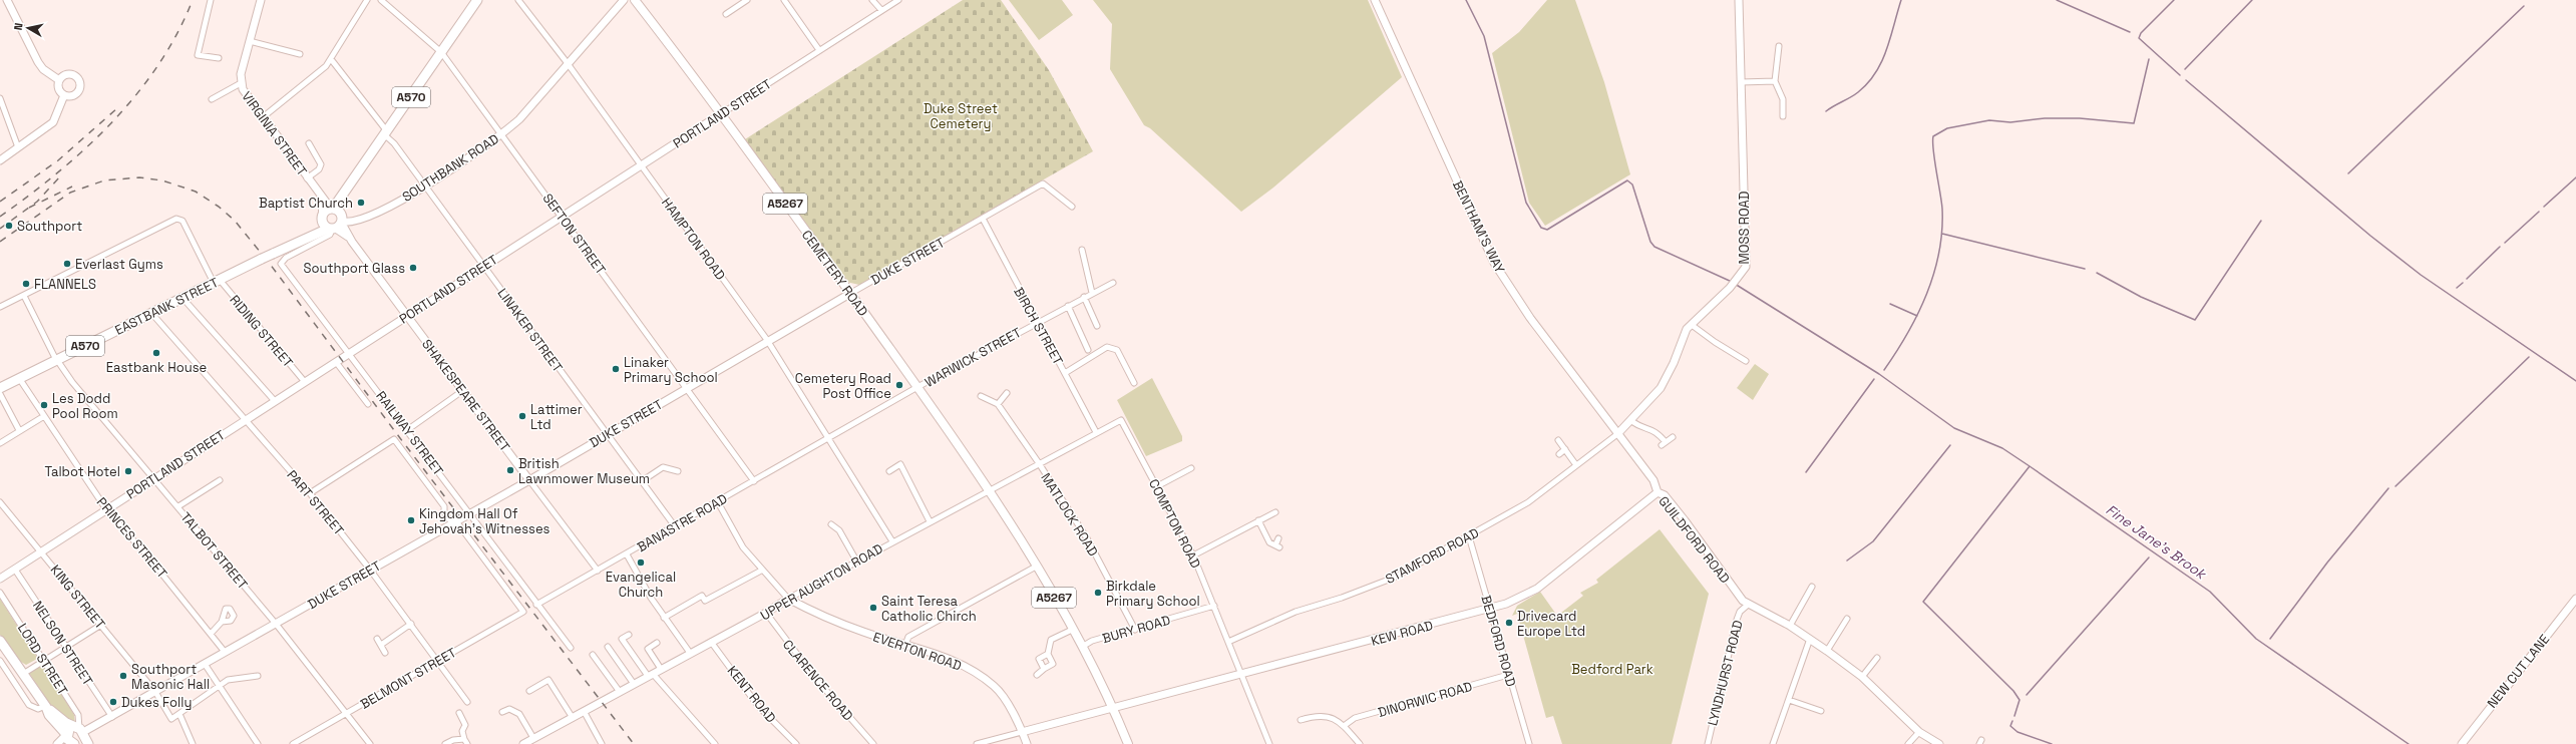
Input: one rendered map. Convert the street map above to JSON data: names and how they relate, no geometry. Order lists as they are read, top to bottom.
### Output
{
  "streets": {
    "highway": ["A570", "EASTBANK STREET", "LORD STREET"],
    "main road": ["A5267", "CEMETERY ROAD"],
    "street": [
      "PORTLAND STREET",
      "VIRGINIA STREET",
      "SOUTHBANK ROAD",
      "BENTHAM'S WAY",
      "MOSS ROAD",
      "SEFTON STREET",
      "HAMPTON ROAD",
      "DUKE STREET",
      "BIRCH STREET",
      "LINAKER STREET",
      "RIDING STREET",
      "WARWICK STREET",
      "SHAKESPEARE STREET",
      "RAILWAY STREET",
      "PART STREET",
      "MATLOCK ROAD",
      "BANASTRE ROAD",
      "COMPTON ROAD",
      "PRINCES STREET",
      "GUILDFORD ROAD",
      "TALBOT STREET",
      "STAMFORD ROAD",
      "UPPER AUGHTON ROAD",
      "KING STREET",
      "BURY ROAD",
      "KEW ROAD",
      "BEDFORD ROAD",
      "NELSON STREET",
      "EVERTON ROAD",
      "NEW CUT LANE",
      "LYNDHURST ROAD",
      "BELMONT STREET",
      "CLARENCE ROAD",
      "KENT ROAD",
      "DINORWIC ROAD"
    ]
  },
  "crossings": [
    ["A570", "VIRGINIA STREET"],
    ["A570", "SEFTON STREET"],
    ["A570", "EASTBANK STREET"],
    ["A570", "LINAKER STREET"],
    ["PORTLAND STREET", "SEFTON STREET"],
    ["PORTLAND STREET", "HAMPTON ROAD"],
    ["PORTLAND STREET", "CEMETERY ROAD"],
    ["PORTLAND STREET", "LINAKER STREET"],
    ["PORTLAND STREET", "RIDING STREET"],
    ["PORTLAND STREET", "SHAKESPEARE STREET"],
    ["PORTLAND STREET", "RAILWAY STREET"],
    ["PORTLAND STREET", "PART STREET"],
    ["PORTLAND STREET", "PRINCES STREET"],
    ["PORTLAND STREET", "TALBOT STREET"],
    ["PORTLAND STREET", "KING STREET"],
    ["PORTLAND STREET", "NELSON STREET"],
    ["SOUTHBANK ROAD", "SEFTON STREET"],
    ["SOUTHBANK ROAD", "HAMPTON ROAD"],
    ["SOUTHBANK ROAD", "EASTBANK STREET"],
    ["SOUTHBANK ROAD", "LINAKER STREET"],
    ["SOUTHBANK ROAD", "SHAKESPEARE STREET"],
    ["SOUTHBANK ROAD", "RAILWAY STREET"],
    ["A5267", "CEMETERY ROAD"],
    ["A5267", "UPPER AUGHTON ROAD"],
    ["A5267", "BURY ROAD"],
    ["A5267", "KEW ROAD"],
    ["BENTHAM'S WAY", "MOSS ROAD"],
    ["BENTHAM'S WAY", "GUILDFORD ROAD"],
    ["BENTHAM'S WAY", "STAMFORD ROAD"],
    ["MOSS ROAD", "GUILDFORD ROAD"],
    ["MOSS ROAD", "STAMFORD ROAD"],
    ["SEFTON STREET", "DUKE STREET"],
    ["SEFTON STREET", "BANASTRE ROAD"],
    ["HAMPTON ROAD", "DUKE STREET"],
    ["HAMPTON ROAD", "WARWICK STREET"],
    ["HAMPTON ROAD", "BANASTRE ROAD"],
    ["HAMPTON ROAD", "UPPER AUGHTON ROAD"],
    ["DUKE STREET", "CEMETERY ROAD"],
    ["DUKE STREET", "BIRCH STREET"],
    ["DUKE STREET", "LINAKER STREET"],
    ["DUKE STREET", "SHAKESPEARE STREET"],
    ["DUKE STREET", "RAILWAY STREET"],
    ["DUKE STREET", "PART STREET"],
    ["DUKE STREET", "PRINCES STREET"],
    ["DUKE STREET", "TALBOT STREET"],
    ["DUKE STREET", "KING STREET"],
    ["DUKE STREET", "NELSON STREET"],
    ["DUKE STREET", "LORD STREET"],
    ["DUKE STREET", "BELMONT STREET"],
    ["CEMETERY ROAD", "WARWICK STREET"],
    ["CEMETERY ROAD", "UPPER AUGHTON ROAD"],
    ["EASTBANK STREET", "RIDING STREET"],
    ["EASTBANK STREET", "SHAKESPEARE STREET"],
    ["EASTBANK STREET", "RAILWAY STREET"],
    ["EASTBANK STREET", "PART STREET"],
    ["EASTBANK STREET", "PRINCES STREET"],
    ["EASTBANK STREET", "TALBOT STREET"],
    ["BIRCH STREET", "WARWICK STREET"],
    ["BIRCH STREET", "UPPER AUGHTON ROAD"],
    ["LINAKER STREET", "BANASTRE ROAD"],
    ["RIDING STREET", "TALBOT STREET"],
    ["WARWICK STREET", "BANASTRE ROAD"],
    ["SHAKESPEARE STREET", "RAILWAY STREET"],
    ["SHAKESPEARE STREET", "BANASTRE ROAD"],
    ["RAILWAY STREET", "BANASTRE ROAD"],
    ["PART STREET", "BELMONT STREET"],
    ["MATLOCK ROAD", "UPPER AUGHTON ROAD"],
    ["MATLOCK ROAD", "BURY ROAD"],
    ["COMPTON ROAD", "STAMFORD ROAD"],
    ["COMPTON ROAD", "UPPER AUGHTON ROAD"],
    ["COMPTON ROAD", "BURY ROAD"],
    ["COMPTON ROAD", "KEW ROAD"],
    ["GUILDFORD ROAD", "STAMFORD ROAD"],
    ["GUILDFORD ROAD", "KEW ROAD"],
    ["GUILDFORD ROAD", "LYNDHURST ROAD"],
    ["TALBOT STREET", "BELMONT STREET"],
    ["STAMFORD ROAD", "BEDFORD ROAD"],
    ["UPPER AUGHTON ROAD", "EVERTON ROAD"],
    ["UPPER AUGHTON ROAD", "CLARENCE ROAD"],
    ["UPPER AUGHTON ROAD", "KENT ROAD"],
    ["KEW ROAD", "BEDFORD ROAD"],
    ["KEW ROAD", "EVERTON ROAD"],
    ["BEDFORD ROAD", "DINORWIC ROAD"]
  ],
  "water": ["Fine Jane's Brook"],
  "parks": ["Duke Street Cemetery", "Bedford Park"],
  "places": [
    "Baptist Church",
    "Southport",
    "Everlast Gyms",
    "Southport Glass",
    "FLANNELS",
    "Eastbank House",
    "Linaker Primary School",
    "Cemetery Road Post Office",
    "Les Dodd Pool Room",
    "Lattimer Ltd",
    "British Lawnmower Museum",
    "Talbot Hotel",
    "Kingdom Hall Of Jehovah's Witnesses",
    "Evangelical Church",
    "Birkdale Primary School",
    "Saint Teresa Catholic Chirch",
    "Drivecard Europe Ltd",
    "Southport Masonic Hall",
    "Dukes Folly"
  ],
  "north": "left"
}
